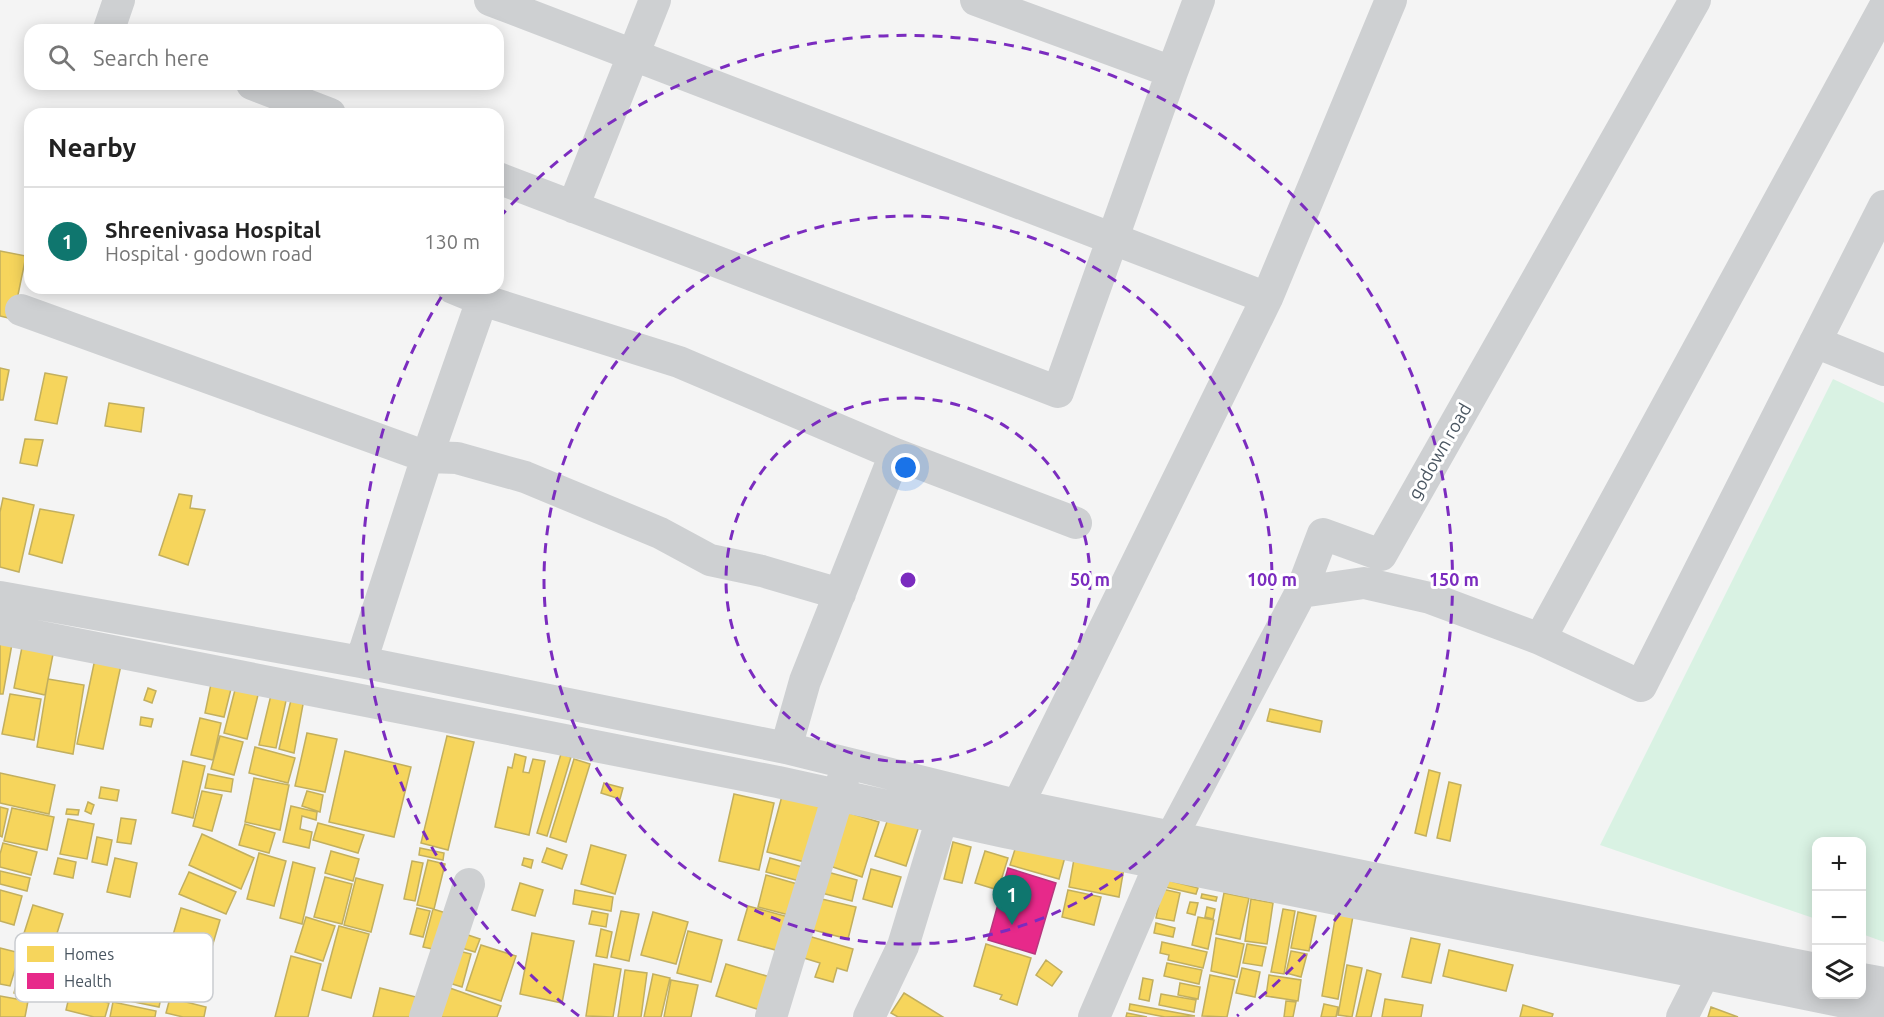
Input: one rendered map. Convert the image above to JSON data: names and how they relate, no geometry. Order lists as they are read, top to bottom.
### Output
{
  "streets": {
    "street": ["godown road"]
  },
  "legend": ["Homes", "Health"],
  "page": {
    "search": "Search here",
    "heading": "Nearby",
    "list": [
      {
        "mark": "1",
        "name": "Shreenivasa Hospital",
        "note": "Hospital · godown road",
        "value": "130 m"
      }
    ],
    "map_buttons": ["+", "−"],
    "pins": "1"
  },
  "rings": ["50 m", "100 m", "150 m"]
}
